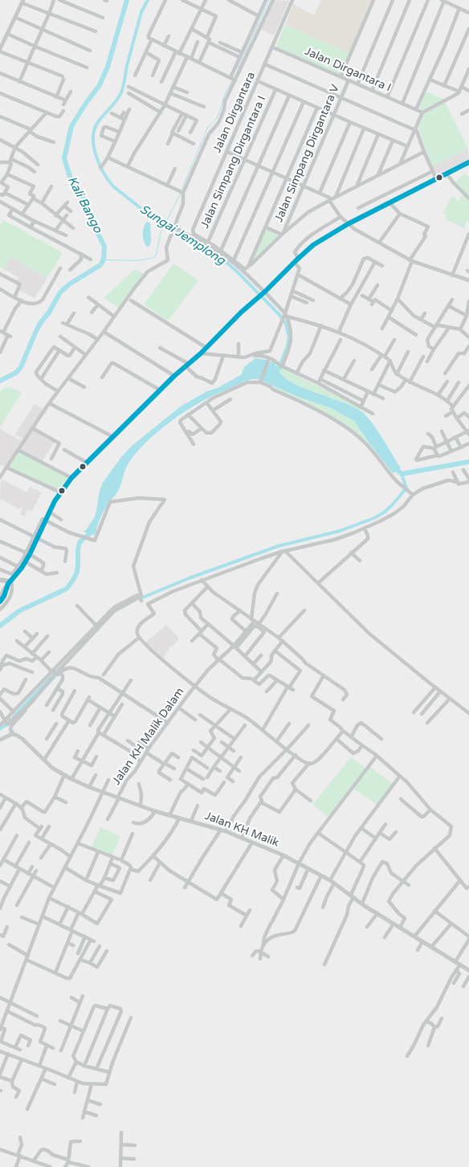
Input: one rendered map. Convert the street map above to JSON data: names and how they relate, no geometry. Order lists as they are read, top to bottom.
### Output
{
  "streets": {
    "street": [
      "Jalan Dirgantara I",
      "Jalan Dirgantara",
      "Jalan Simpang Dirgantara V",
      "Jalan Simpang Dirgantara I",
      "Jalan KH Malik Dalam",
      "Jalan KH Malik"
    ]
  },
  "crossings": [
    ["Jalan Dirgantara I", "Jalan Dirgantara"],
    ["Jalan Dirgantara I", "Jalan Simpang Dirgantara V"],
    ["Jalan Dirgantara", "Jalan Simpang Dirgantara I"],
    ["Jalan KH Malik Dalam", "Jalan KH Malik"]
  ],
  "water": ["Kali Bango", "Sungai Jemplong"]
}
